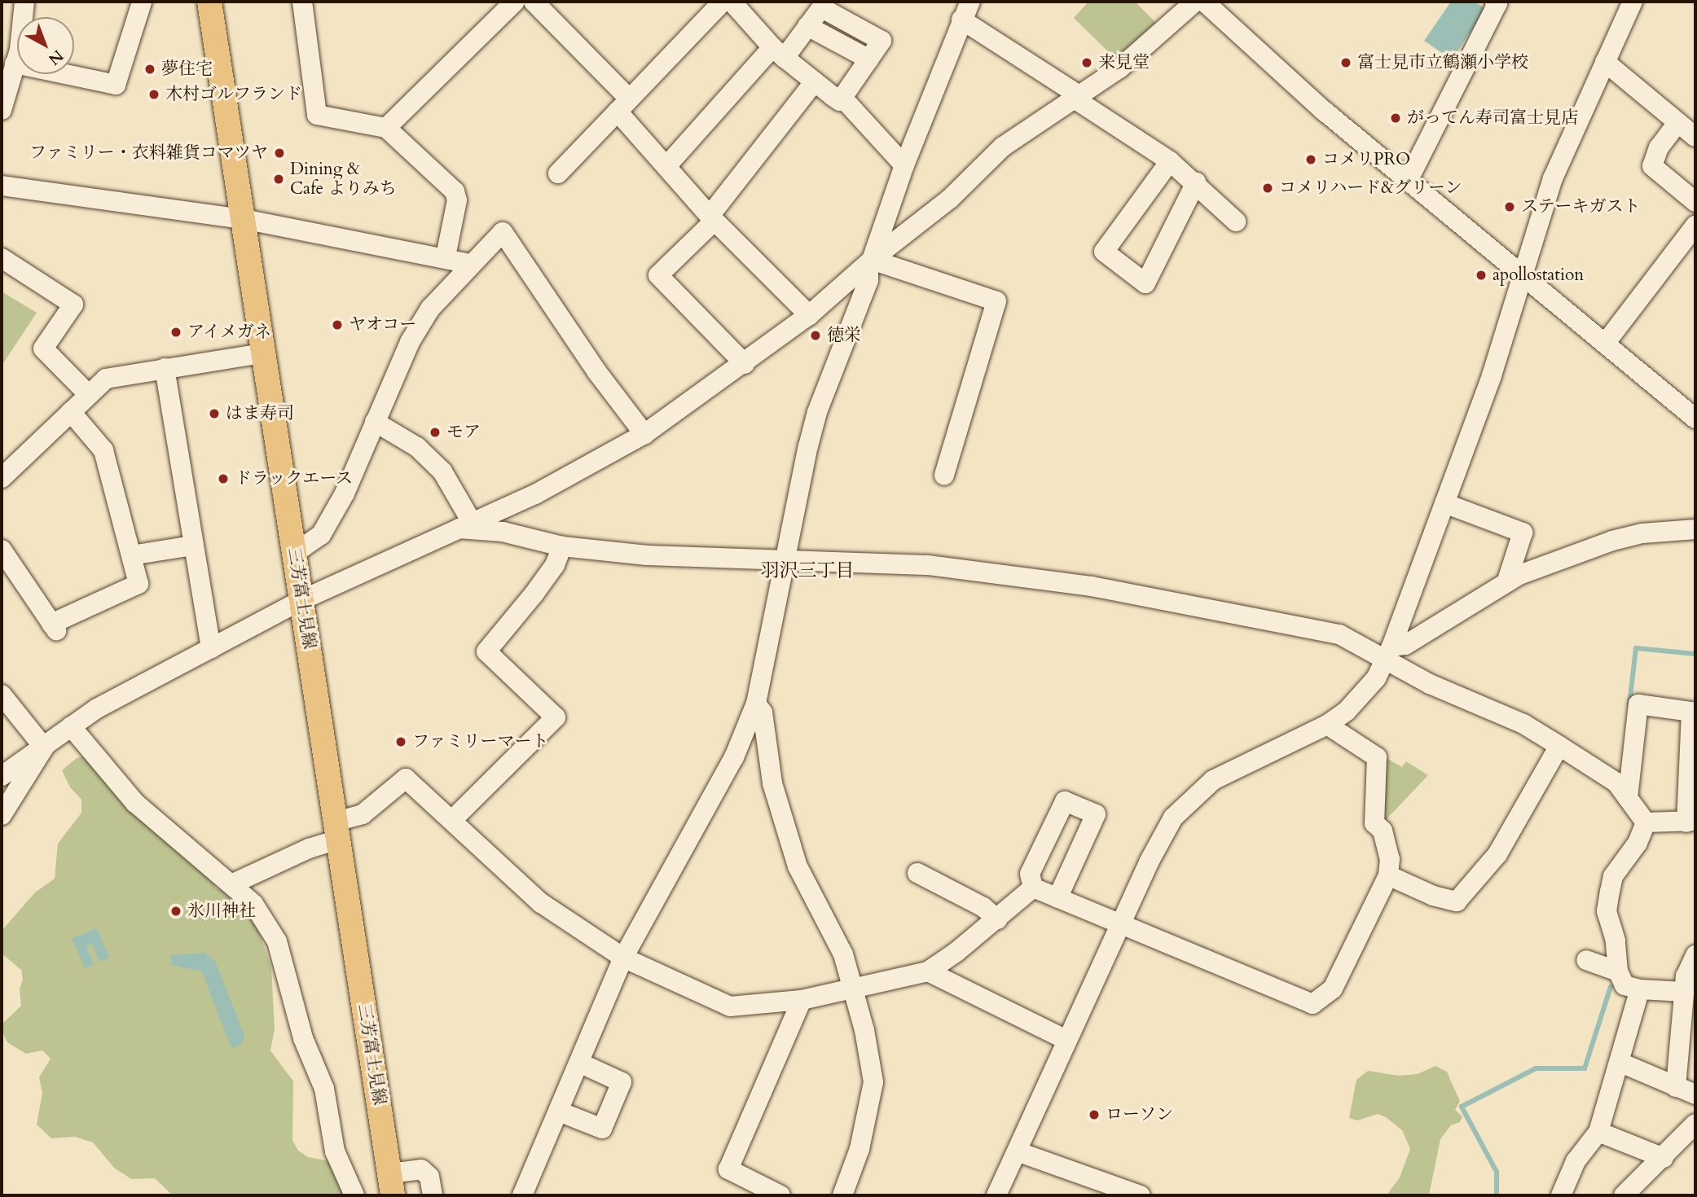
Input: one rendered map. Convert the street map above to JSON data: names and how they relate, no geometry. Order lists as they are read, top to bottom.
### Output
{
  "streets": {
    "main road": ["三芳富士見線"]
  },
  "districts": ["羽沢三丁目"],
  "places": [
    "来見堂",
    "富士見市立鶴瀬小学校",
    "夢住宅",
    "木村ゴルフランド",
    "がってん寿司富士見店",
    "ファミリー・衣料雑貨コマツヤ",
    "コメリPRO",
    "Dining & Cafe よりみち",
    "コメリハード&グリーン",
    "ステーキガスト",
    "apollostation",
    "ヤオコー",
    "アイメガネ",
    "徳栄",
    "はま寿司",
    "モア",
    "ドラックエース",
    "ファミリーマート",
    "氷川神社",
    "ローソン"
  ],
  "north": "bottom right"
}
